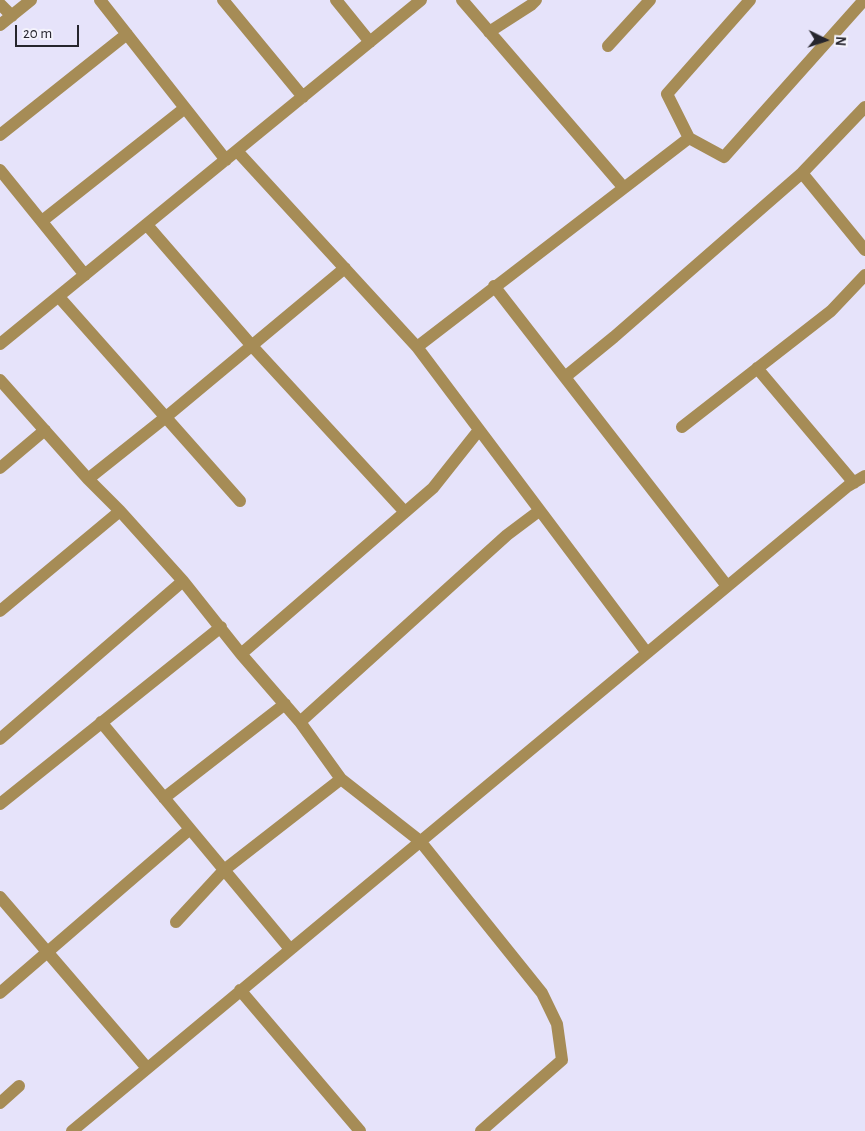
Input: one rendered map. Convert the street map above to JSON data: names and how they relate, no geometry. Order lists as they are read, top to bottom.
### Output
{
  "scale_bar": "20 m",
  "north": "right"
}
